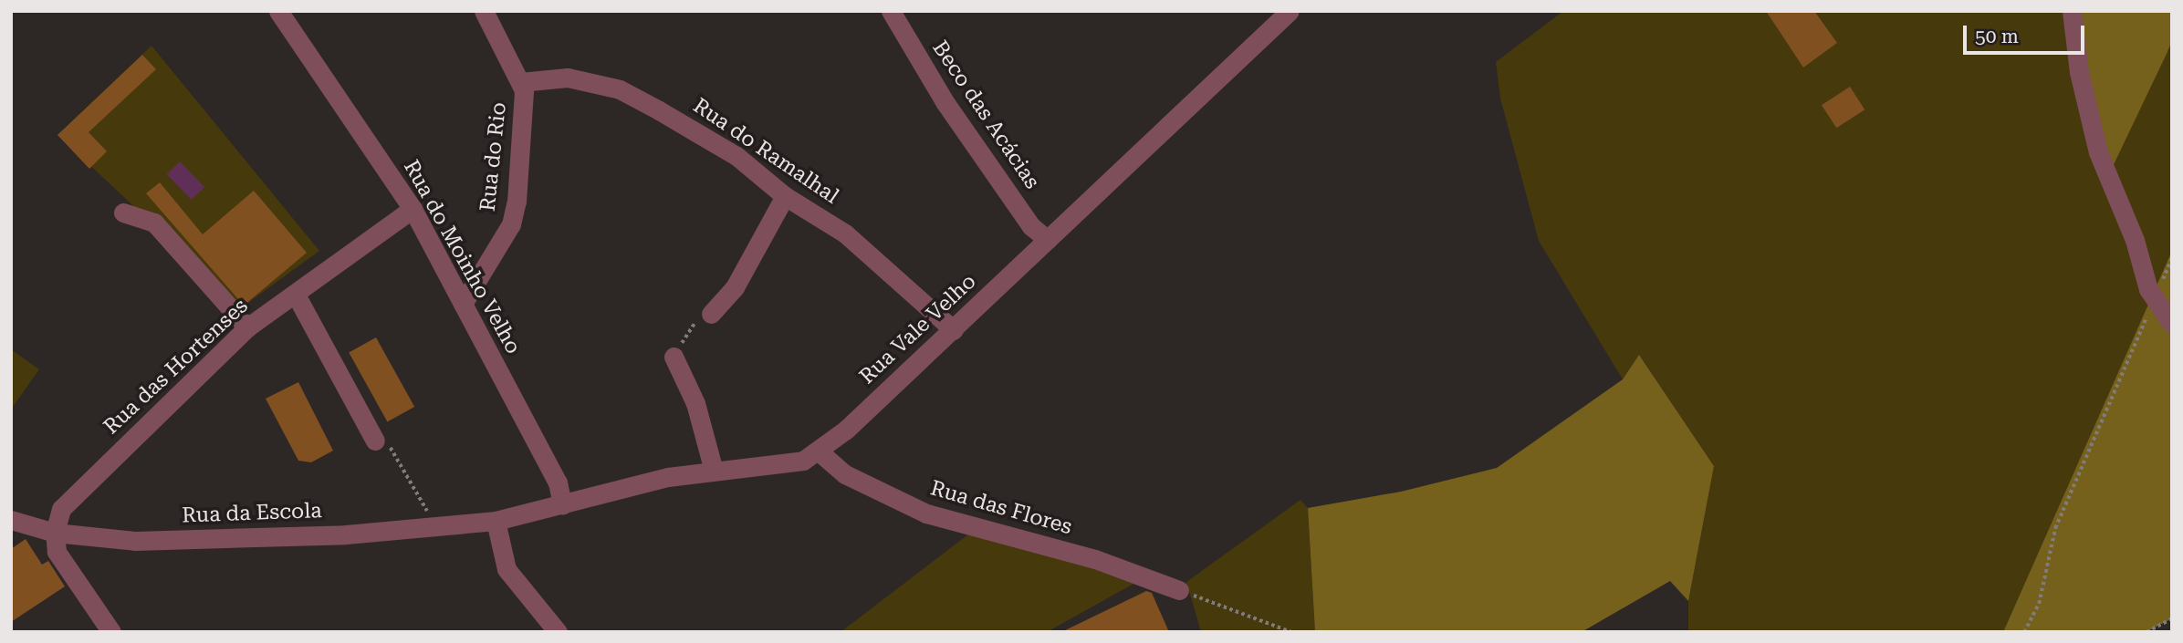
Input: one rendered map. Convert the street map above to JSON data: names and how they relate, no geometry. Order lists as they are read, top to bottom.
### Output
{
  "streets": {
    "street": [
      "Beco das Acácias",
      "Rua do Ramalhal",
      "Rua do Rio",
      "Rua do Moinho Velho",
      "Rua Vale Velho",
      "Rua das Hortenses",
      "Rua das Flores",
      "Rua da Escola"
    ]
  },
  "crossings": [
    ["Beco das Acácias", "Rua Vale Velho"],
    ["Rua do Ramalhal", "Rua do Rio"],
    ["Rua do Ramalhal", "Rua Vale Velho"],
    ["Rua do Rio", "Rua do Moinho Velho"],
    ["Rua do Moinho Velho", "Rua Vale Velho"],
    ["Rua do Moinho Velho", "Rua das Hortenses"],
    ["Rua Vale Velho", "Rua das Flores"],
    ["Rua Vale Velho", "Rua da Escola"],
    ["Rua das Hortenses", "Rua da Escola"]
  ],
  "scale_bar": "50 m"
}
